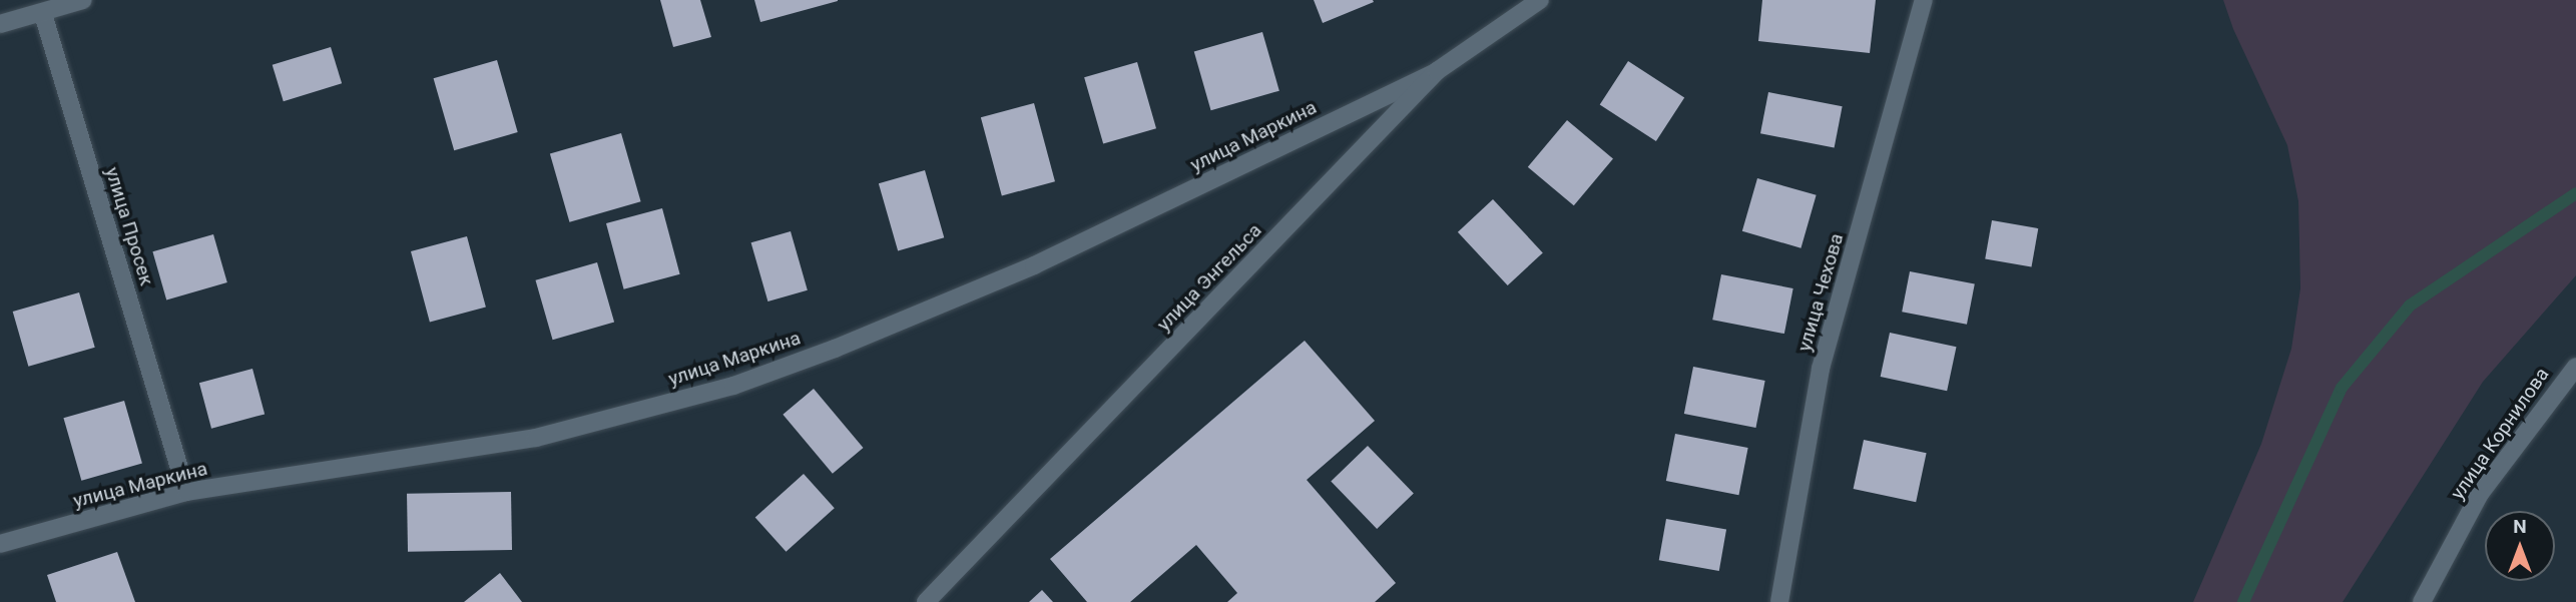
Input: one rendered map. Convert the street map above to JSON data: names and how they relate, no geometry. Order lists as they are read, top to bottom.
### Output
{
  "streets": {
    "street": [
      "улица Маркина",
      "улица Просек",
      "улица Энгельса",
      "улица Чехова",
      "улица Корнилова"
    ]
  },
  "crossings": [
    ["улица Маркина", "улица Просек"],
    ["улица Маркина", "улица Энгельса"]
  ],
  "north": "top"
}
